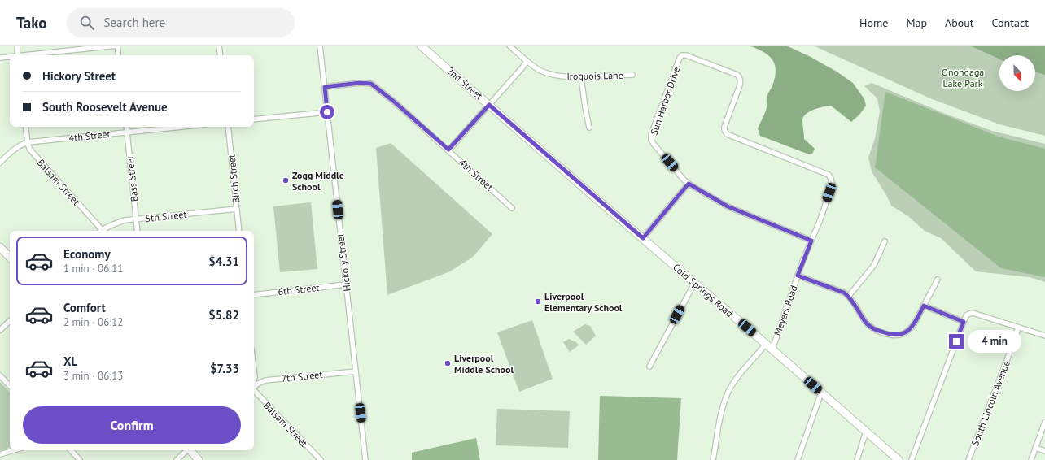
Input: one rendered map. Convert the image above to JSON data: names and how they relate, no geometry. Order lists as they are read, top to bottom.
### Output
{
  "streets": {
    "main road": ["2nd Street", "Cold Springs Road"],
    "street": [
      "Iroquois Lane",
      "Sun Harbor Drive",
      "4th Street",
      "Bass Street",
      "Birch Street",
      "Balsam Street",
      "5th Street",
      "Hickory Street",
      "6th Street",
      "Meyers Road",
      "7th Street",
      "South Lincoln Avenue"
    ]
  },
  "crossings": [
    ["2nd Street", "Cold Springs Road"],
    ["Sun Harbor Drive", "Meyers Road"],
    ["4th Street", "Bass Street"],
    ["4th Street", "Balsam Street"],
    ["4th Street", "Hickory Street"],
    ["Bass Street", "5th Street"],
    ["Birch Street", "5th Street"],
    ["Hickory Street", "6th Street"],
    ["Hickory Street", "7th Street"],
    ["Cold Springs Road", "Meyers Road"]
  ],
  "parks": ["Onondaga Lake Park"],
  "places": ["Zogg Middle School", "Liverpool Elementary School", "Liverpool Middle School"],
  "north": "bottom right",
  "page": {
    "header": "Tako",
    "search": "Search here",
    "nav": [
      "Home",
      "Map",
      "About",
      "Contact"
    ],
    "banner": ["Hickory Street", "South Roosevelt Avenue"],
    "list": [
      {
        "name": "Economy",
        "note": "1 min · 06:11",
        "value": "$4.31"
      },
      {
        "name": "Comfort",
        "note": "2 min · 06:12",
        "value": "$5.82"
      },
      {
        "name": "XL",
        "note": "3 min · 06:13",
        "value": "$7.33"
      }
    ],
    "bubble": "4 min",
    "buttons": "Confirm"
  }
}
